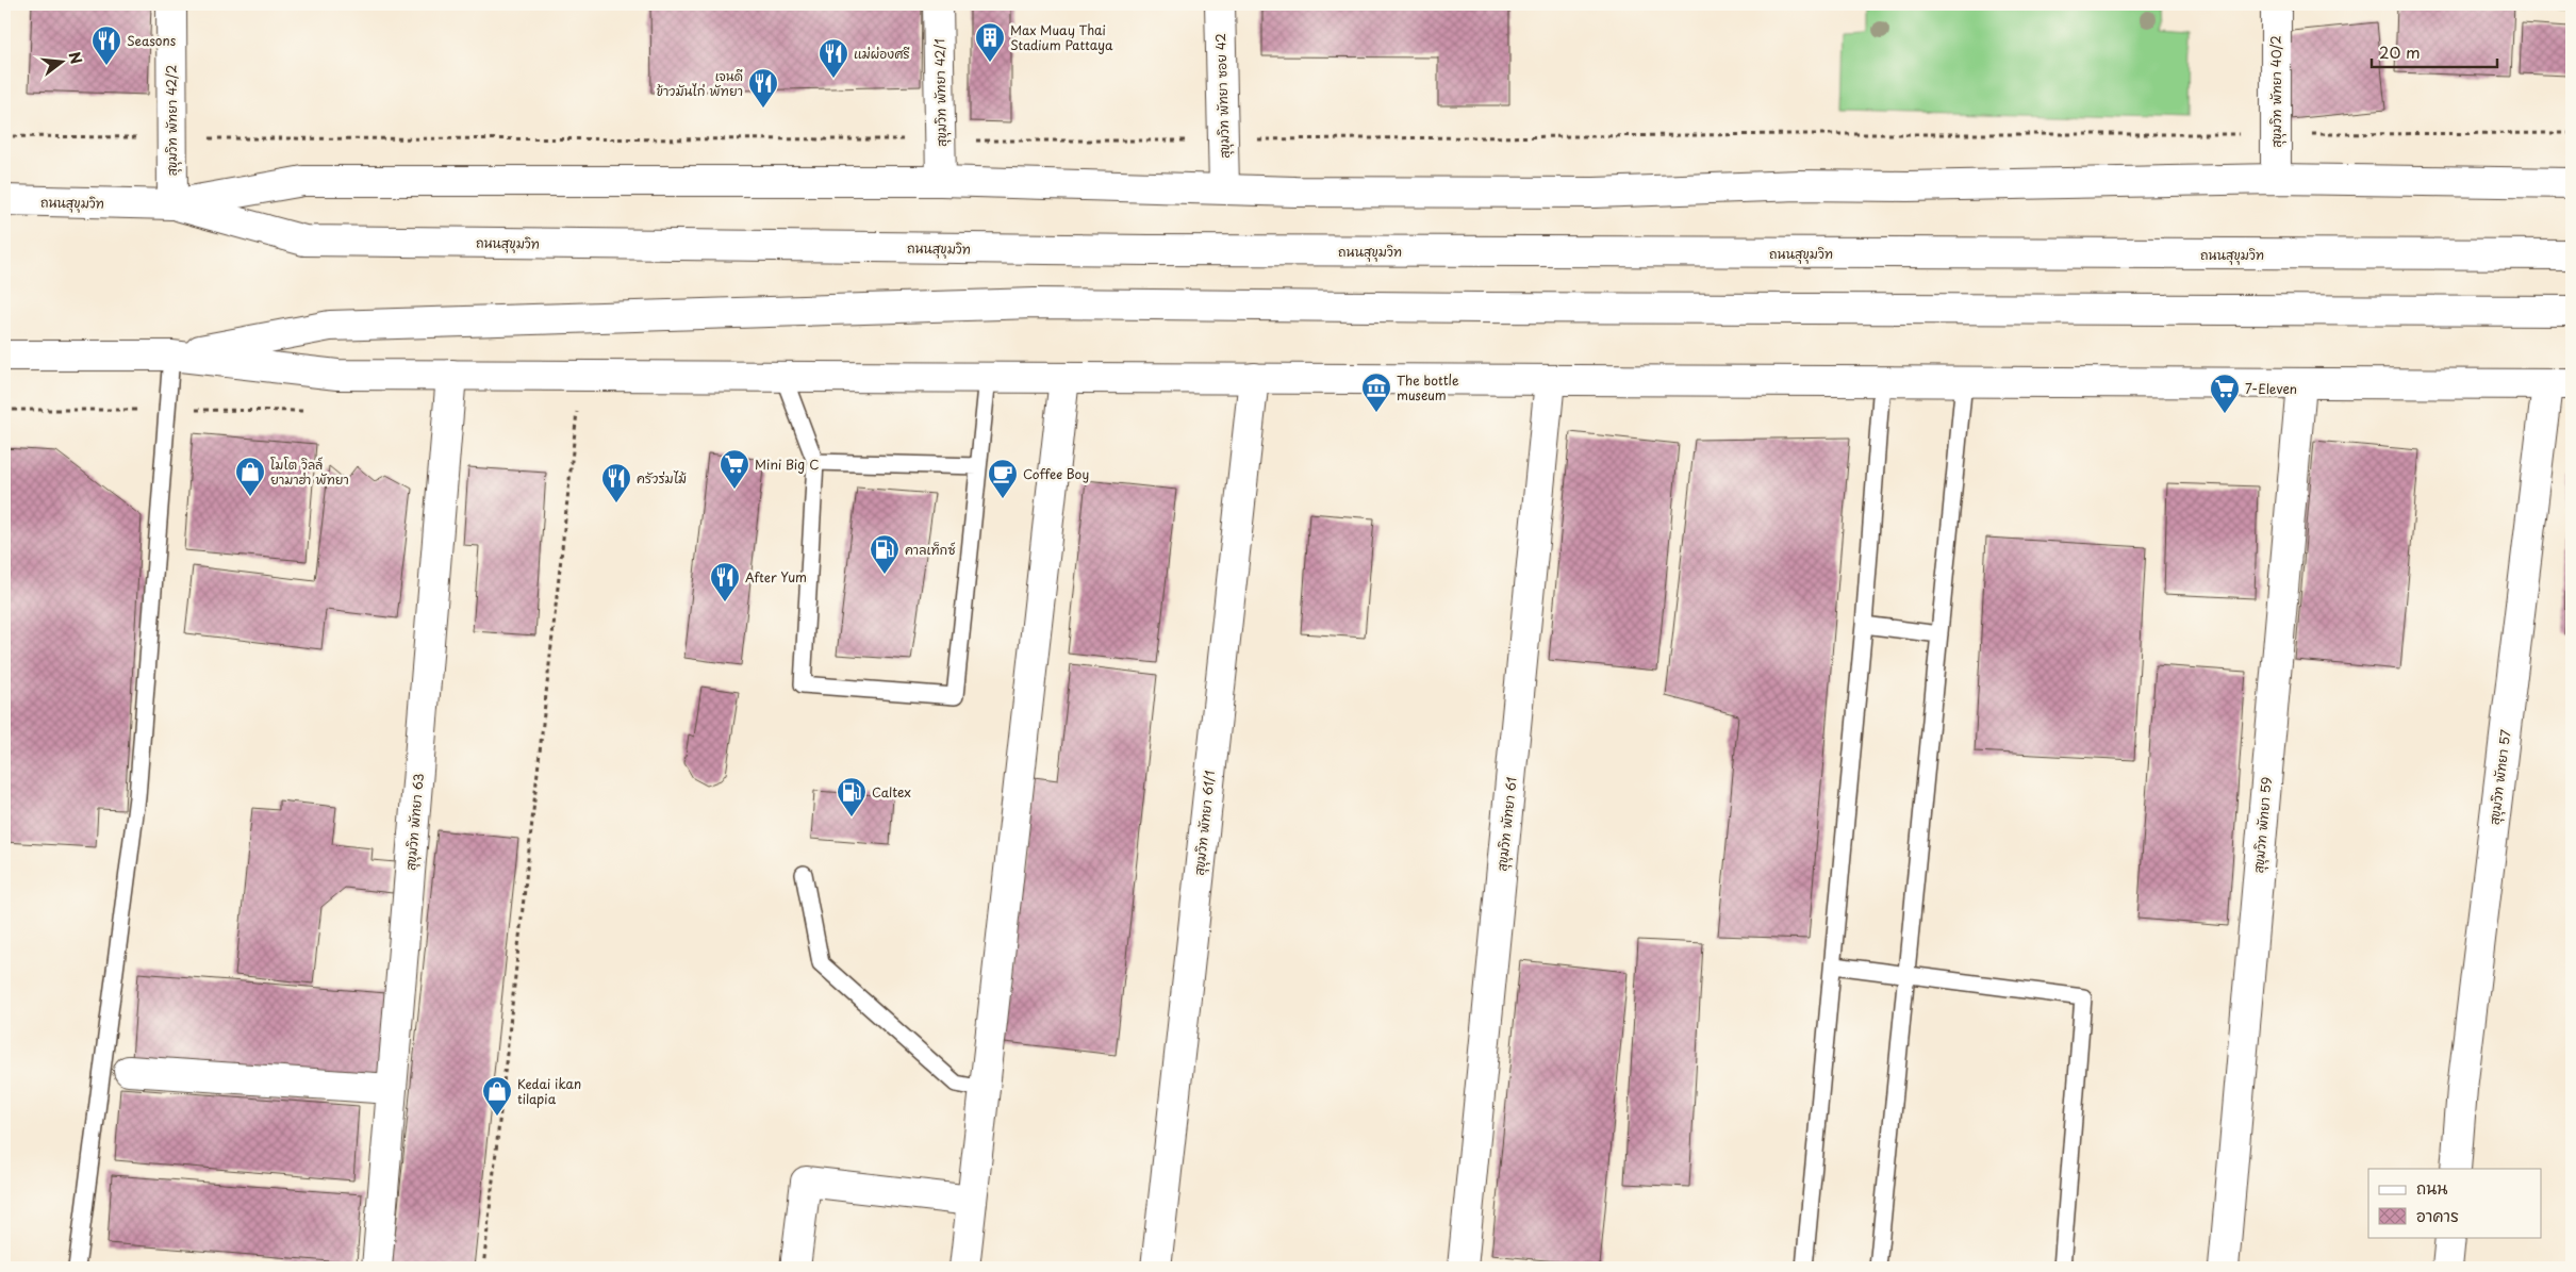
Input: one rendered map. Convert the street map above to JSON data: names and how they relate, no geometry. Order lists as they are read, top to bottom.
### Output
{
  "streets": {
    "main road": [
      "สุขุมวิท พัทยา 40/2",
      "สุขุมวิท พัทยา 42/1",
      "สุขุมวิท พัทยา ซอย 42",
      "สุขุมวิท พัทยา 42/2",
      "ถนนสุขุมวิท",
      "สุขุมวิท พัทยา 57",
      "สุขุมวิท พัทยา 63",
      "สุขุมวิท พัทยา 61/1",
      "สุขุมวิท พัทยา 61",
      "สุขุมวิท พัทยา 59"
    ]
  },
  "crossings": [
    ["สุขุมวิท พัทยา 40/2", "ถนนสุขุมวิท"],
    ["สุขุมวิท พัทยา 42/1", "ถนนสุขุมวิท"],
    ["สุขุมวิท พัทยา ซอย 42", "ถนนสุขุมวิท"],
    ["สุขุมวิท พัทยา 42/2", "ถนนสุขุมวิท"]
  ],
  "places": {
    "building": ["Max Muay Thai Stadium Pattaya"],
    "restaurant": [
      "Seasons",
      "แม่ผ่องศรี",
      "เจนดี ข้าวมันไก่ พัทยา",
      "ครัวร่มไม้",
      "After Yum"
    ],
    "museum": ["The bottle museum"],
    "supermarket": ["7-Eleven", "Mini Big C"],
    "shop": ["โมโต วิลล์ ยามาฮ่า พัทยา", "Kedai ikan tilapia"],
    "cafe": ["Coffee Boy"],
    "fuel station": ["คาลเท็กซ์", "Caltex"]
  },
  "legend": ["ถนน", "อาคาร"],
  "scale_bar": "20 m",
  "north": "right"
}
